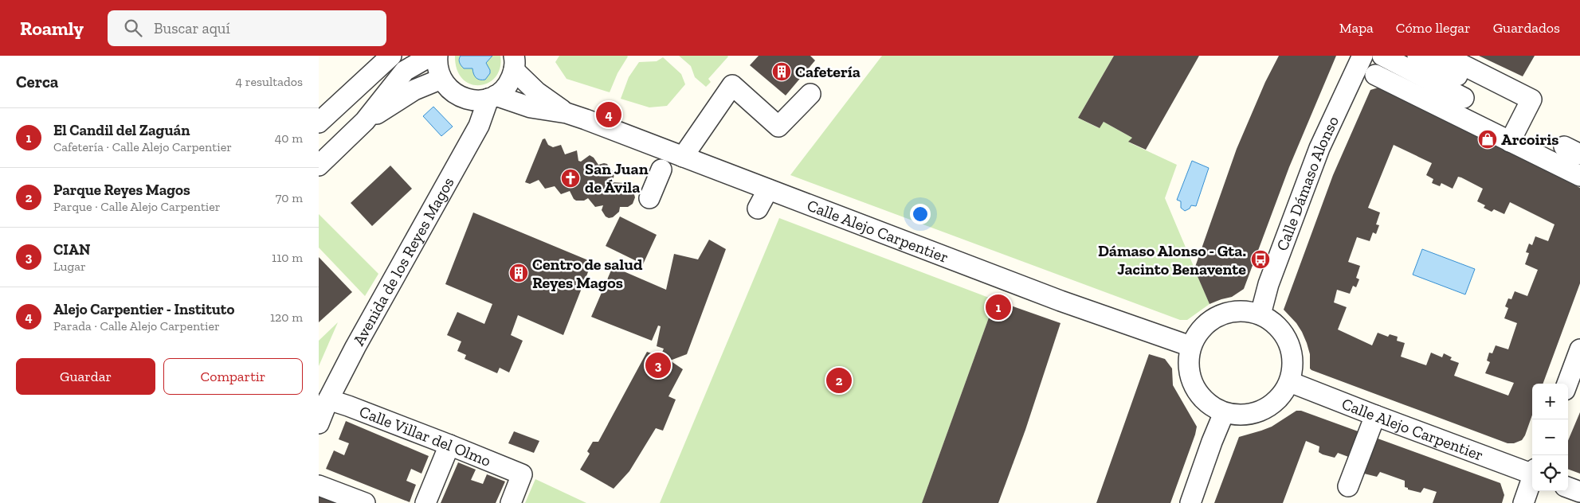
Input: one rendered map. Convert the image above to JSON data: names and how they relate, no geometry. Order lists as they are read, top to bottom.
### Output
{
  "streets": {
    "street": [
      "Calle Dámaso Alonso",
      "Calle Alejo Carpentier",
      "Avenida de los Reyes Magos",
      "Calle Villar del Olmo"
    ]
  },
  "crossings": [
    ["Calle Dámaso Alonso", "Calle Alejo Carpentier"],
    ["Calle Alejo Carpentier", "Avenida de los Reyes Magos"],
    ["Avenida de los Reyes Magos", "Calle Villar del Olmo"]
  ],
  "places": {
    "building": ["Cafetería", "Centro de salud Reyes Magos"],
    "shop": ["Arcoiris"],
    "church": ["San Juan de Ávila"],
    "bus stop": ["Dámaso Alonso - Gta. Jacinto Benavente"]
  },
  "page": {
    "header": "Roamly",
    "search": "Buscar aquí",
    "nav": ["Mapa", "Cómo llegar", "Guardados"],
    "heading": ["Cerca", "4 resultados"],
    "pins": [
      "4",
      "1",
      "3",
      "2"
    ],
    "list": [
      {
        "mark": "1",
        "name": "El Candil del Zaguán",
        "note": "Cafetería · Calle Alejo Carpentier",
        "value": "40 m"
      },
      {
        "mark": "2",
        "name": "Parque Reyes Magos",
        "note": "Parque · Calle Alejo Carpentier",
        "value": "70 m"
      },
      {
        "mark": "3",
        "name": "CIAN",
        "note": "Lugar",
        "value": "110 m"
      },
      {
        "mark": "4",
        "name": "Alejo Carpentier - Instituto",
        "note": "Parada · Calle Alejo Carpentier",
        "value": "120 m"
      }
    ],
    "buttons": ["Guardar", "Compartir"],
    "map_buttons": ["+", "−"]
  }
}
